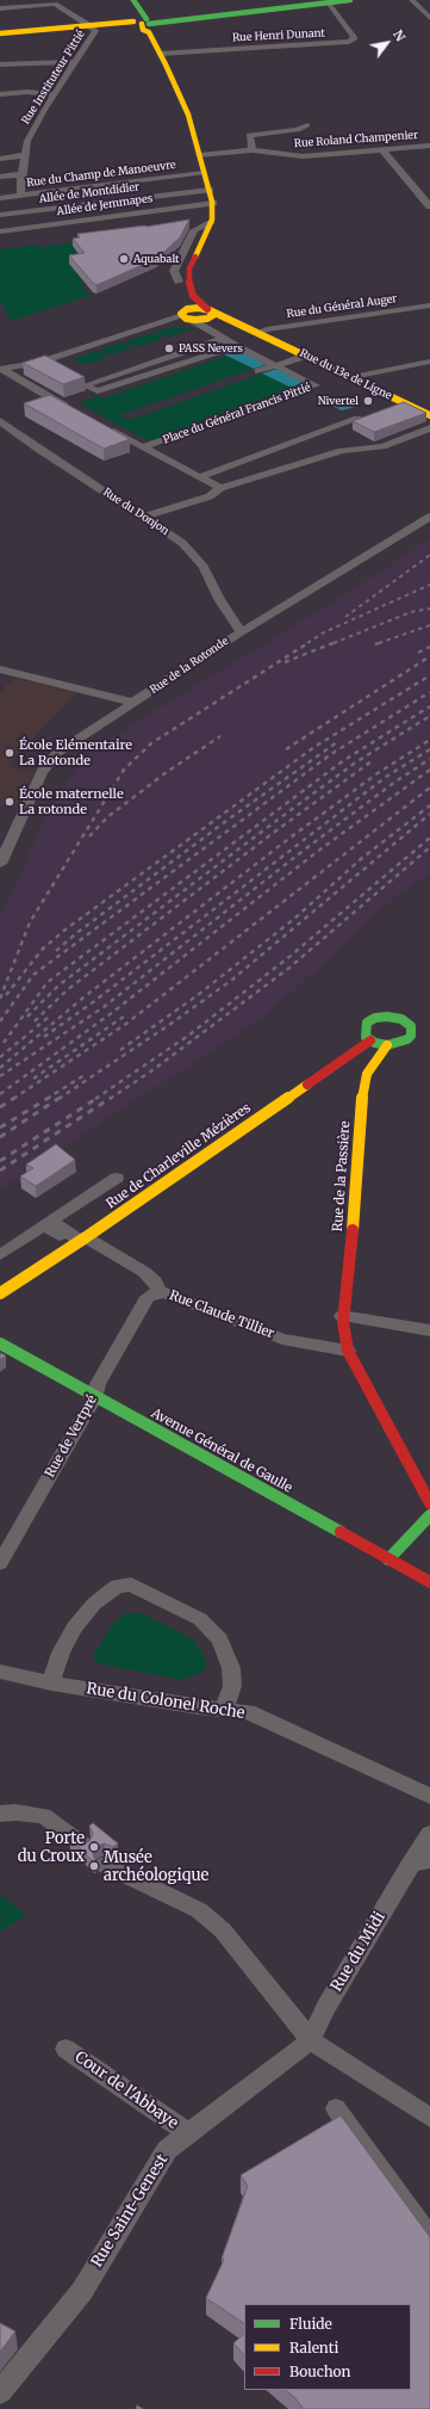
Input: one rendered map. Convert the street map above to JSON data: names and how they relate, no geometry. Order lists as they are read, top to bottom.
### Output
{
  "streets": {
    "main road": [
      "Rue du 13e de Ligne",
      "Rue de Charleville Mézières",
      "Rue de la Passière",
      "Avenue Général de Gaulle"
    ],
    "street": [
      "Rue Henri Dunant",
      "Rue Instituteur Pittié",
      "Rue Roland Champenier",
      "Rue du Champ de Manoeuvre",
      "Allée de Montdidier",
      "Allée de Jemmapes",
      "Rue du Général Auger",
      "Place du Général Francis Pittié",
      "Rue du Donjon",
      "Rue de la Rotonde",
      "Rue Claude Tillier",
      "Rue de Vertpré",
      "Rue du Colonel Roche",
      "Rue du Midi",
      "Cour de l'Abbaye",
      "Rue Saint-Genest"
    ]
  },
  "crossings": [
    ["Rue Henri Dunant", "Rue du 13e de Ligne"],
    ["Rue Instituteur Pittié", "Rue du Champ de Manoeuvre"],
    ["Rue Roland Champenier", "Rue du 13e de Ligne"],
    ["Rue du Champ de Manoeuvre", "Rue du 13e de Ligne"],
    ["Allée de Montdidier", "Rue du 13e de Ligne"],
    ["Allée de Jemmapes", "Rue du 13e de Ligne"],
    ["Rue du Général Auger", "Rue du 13e de Ligne"],
    ["Rue du 13e de Ligne", "Place du Général Francis Pittié"],
    ["Rue du Donjon", "Rue de la Rotonde"],
    ["Rue de Charleville Mézières", "Rue Claude Tillier"],
    ["Rue Claude Tillier", "Rue de Vertpré"],
    ["Rue de Vertpré", "Avenue Général de Gaulle"],
    ["Rue du Midi", "Rue Saint-Genest"],
    ["Cour de l'Abbaye", "Rue Saint-Genest"]
  ],
  "places": [
    "Aquabalt",
    "PASS Nevers",
    "Nivertel",
    "École Elémentaire La Rotonde",
    "École maternelle La rotonde",
    "Porte du Croux",
    "Musée archéologique"
  ],
  "legend": ["Fluide", "Ralenti", "Bouchon"],
  "north": "top right"
}
